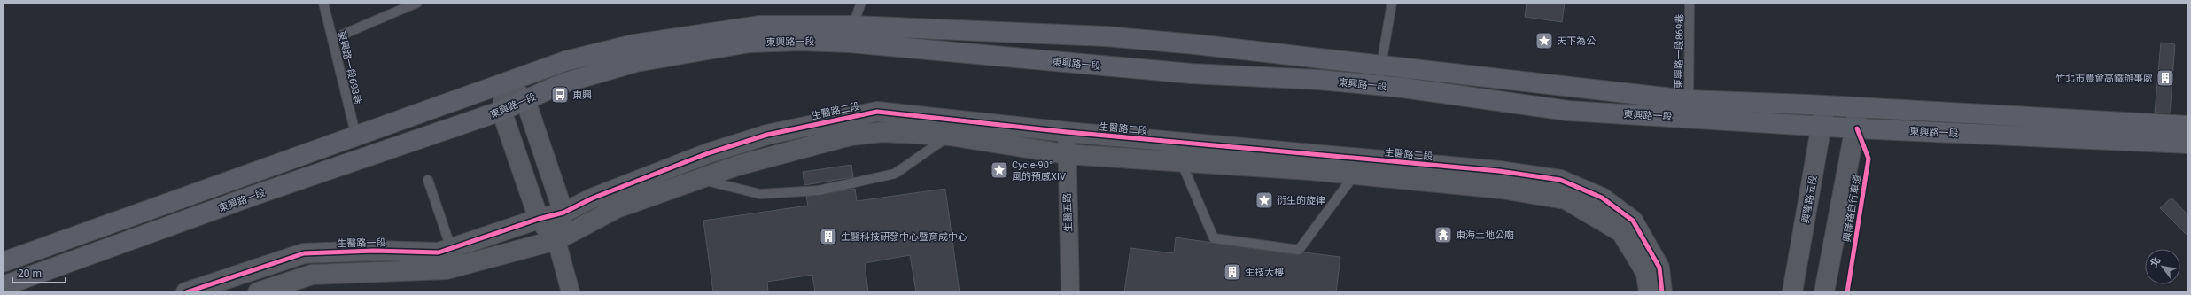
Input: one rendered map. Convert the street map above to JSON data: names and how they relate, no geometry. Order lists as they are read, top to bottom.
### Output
{
  "streets": {
    "main road": ["東興路一段"],
    "street": [
      "生醫路二段",
      "興隆路五段",
      "生醫五路",
      "生醫路一段"
    ],
    "lane": ["東興路一段869巷", "東興路一段693巷"],
    "cycle path": ["興隆路自行車道"]
  },
  "crossings": [
    ["東興路一段", "東興路一段869巷"],
    ["東興路一段", "東興路一段693巷"],
    ["東興路一段", "興隆路五段"],
    ["生醫路二段", "生醫五路"],
    ["生醫路二段", "生醫路一段"]
  ],
  "places": {
    "place": ["天下為公", "Cycle-90° 風的預感XIV", "衍生的旋律"],
    "building": ["竹北市農會高鐵辦事處", "生醫科技研發中心暨育成中心", "生技大樓"],
    "bus stop": ["東興"],
    "temple": ["東海土地公廟"]
  },
  "scale_bar": "20 m",
  "north": "top left"
}
